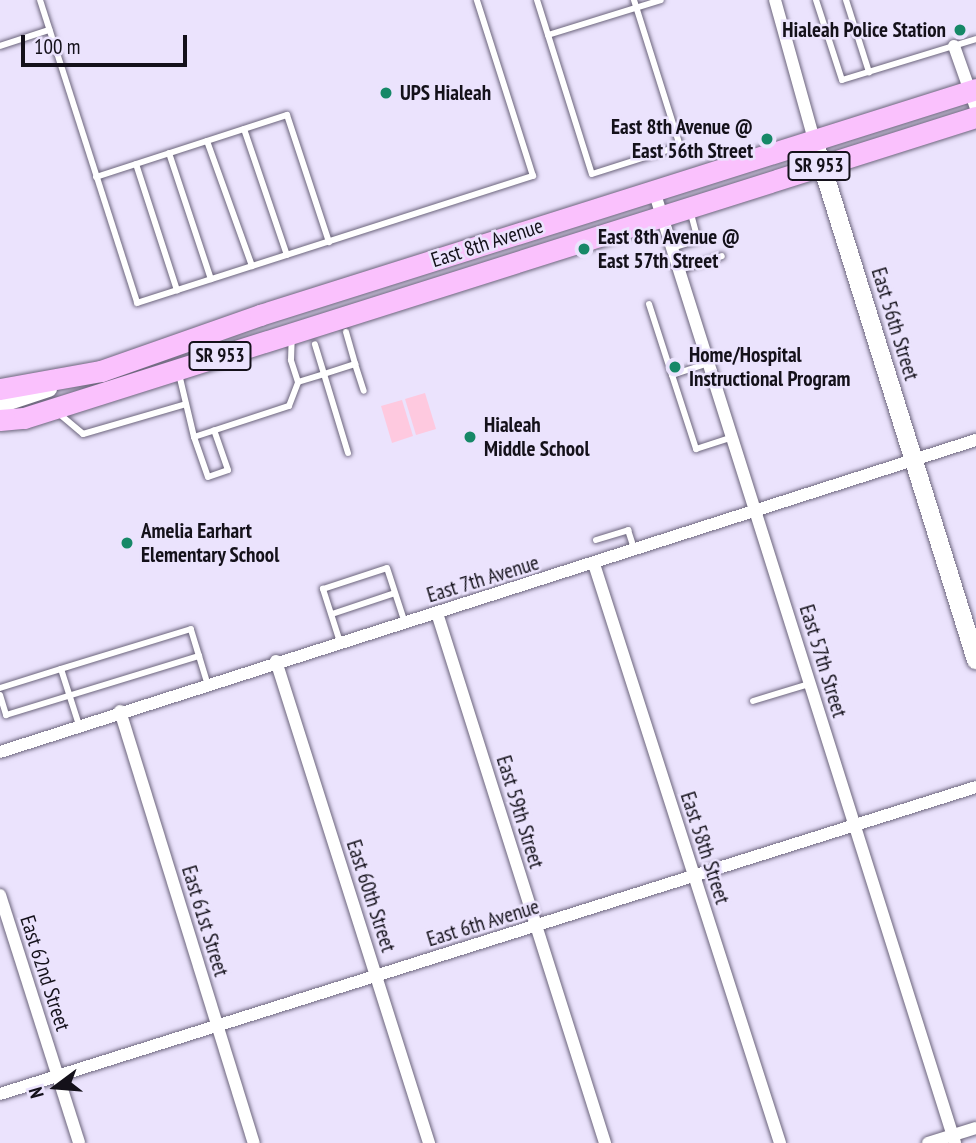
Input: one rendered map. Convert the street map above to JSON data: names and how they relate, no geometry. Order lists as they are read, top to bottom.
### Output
{
  "streets": {
    "main road": ["SR 953", "East 8th Avenue"],
    "street": [
      "East 56th Street",
      "East 7th Avenue",
      "East 57th Street",
      "East 59th Street",
      "East 58th Street",
      "East 60th Street",
      "East 61st Street",
      "East 6th Avenue",
      "East 62nd Street"
    ]
  },
  "crossings": [
    ["East 8th Avenue", "East 56th Street"],
    ["East 8th Avenue", "East 57th Street"],
    ["East 56th Street", "East 7th Avenue"],
    ["East 7th Avenue", "East 57th Street"],
    ["East 7th Avenue", "East 59th Street"],
    ["East 7th Avenue", "East 58th Street"],
    ["East 7th Avenue", "East 60th Street"],
    ["East 7th Avenue", "East 61st Street"],
    ["East 57th Street", "East 6th Avenue"],
    ["East 59th Street", "East 6th Avenue"],
    ["East 58th Street", "East 6th Avenue"],
    ["East 60th Street", "East 6th Avenue"],
    ["East 61st Street", "East 6th Avenue"],
    ["East 6th Avenue", "East 62nd Street"]
  ],
  "places": [
    "Hialeah Police Station",
    "UPS Hialeah",
    "East 8th Avenue @ East 56th Street",
    "East 8th Avenue @ East 57th Street",
    "Home/Hospital Instructional Program",
    "Hialeah Middle School",
    "Amelia Earhart Elementary School"
  ],
  "scale_bar": "100 m",
  "north": "left"
}
